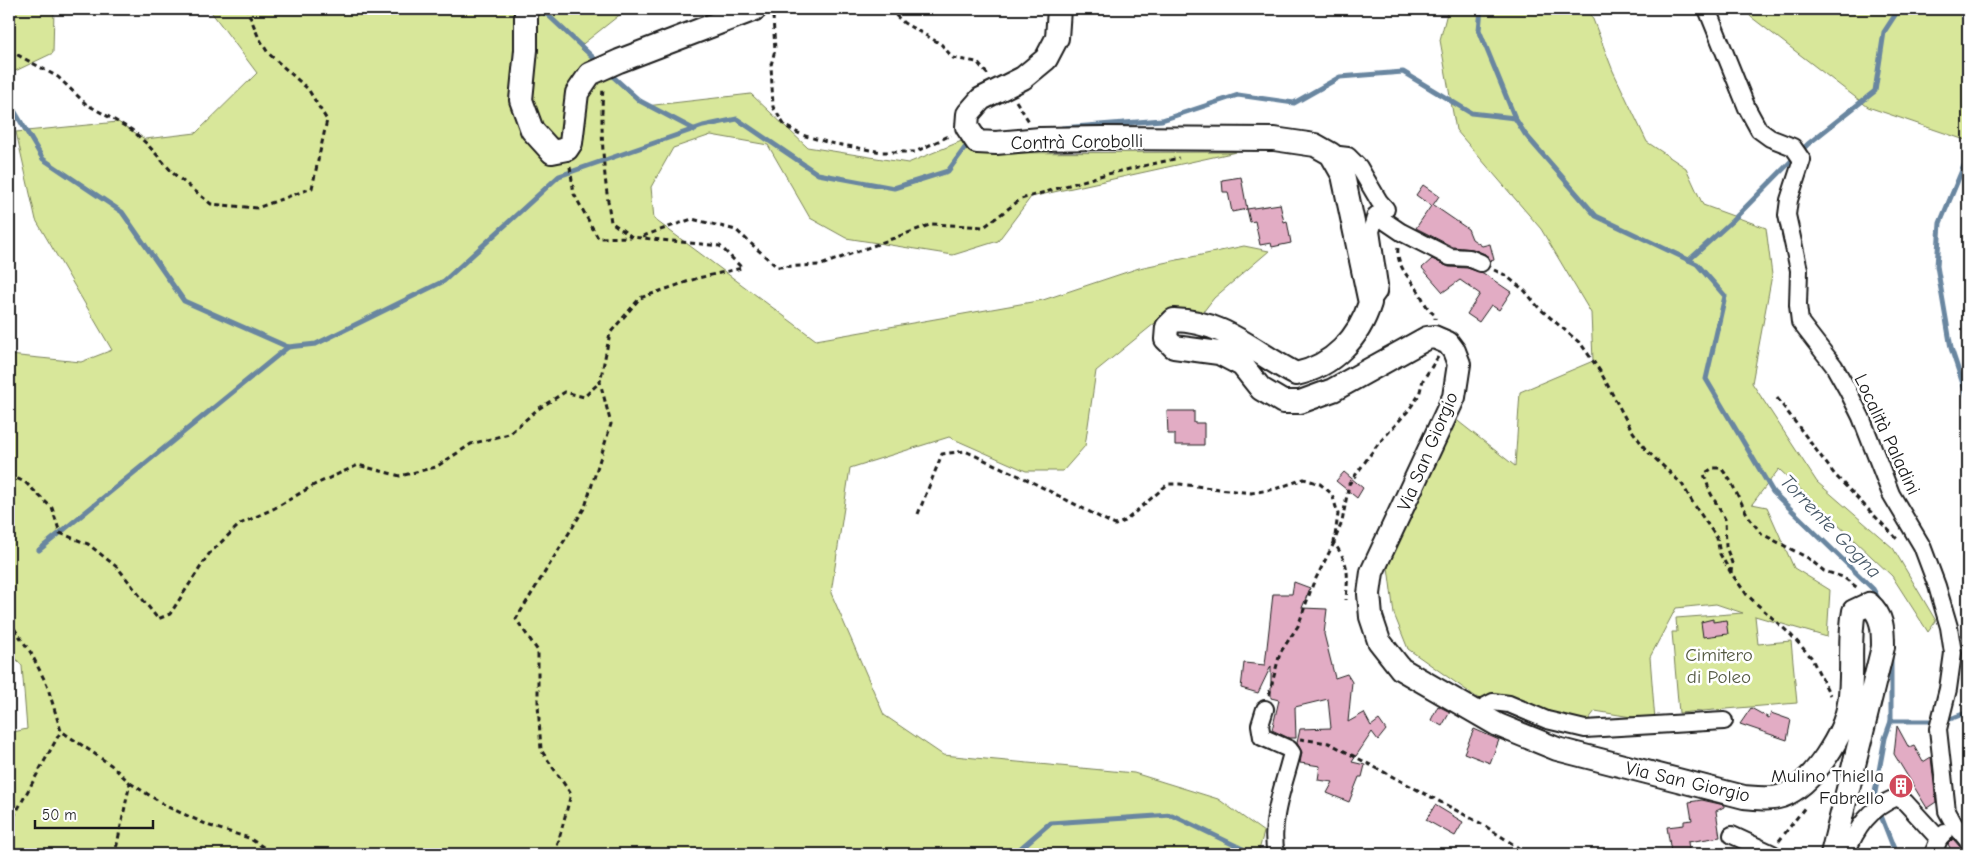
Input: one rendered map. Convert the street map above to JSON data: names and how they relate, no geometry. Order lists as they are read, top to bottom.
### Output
{
  "streets": {
    "street": ["Contrà Corobolli", "Località Paladini", "Via San Giorgio"]
  },
  "water": ["Torrente Gogna"],
  "parks": ["Cimitero di Poleo"],
  "places": {
    "building": ["Mulino Thiella Fabrello"]
  },
  "scale_bar": "50 m"
}
